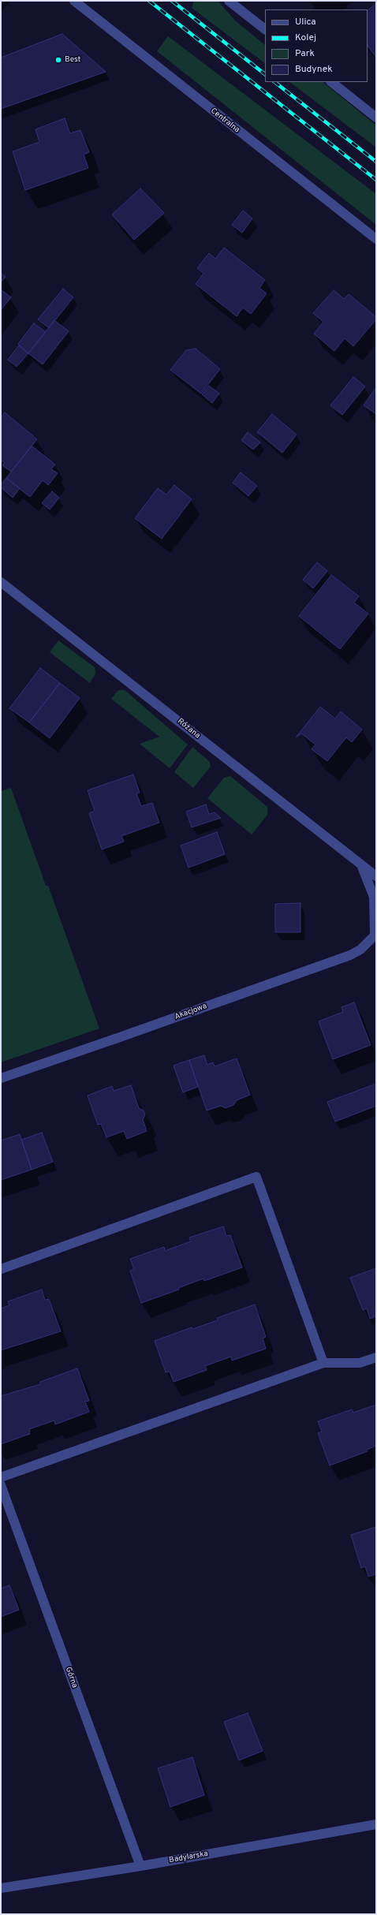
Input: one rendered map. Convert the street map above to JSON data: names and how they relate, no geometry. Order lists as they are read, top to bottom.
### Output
{
  "streets": {
    "street": [
      "Centralna",
      "Różana",
      "Akacjowa",
      "Górna",
      "Badylarska"
    ]
  },
  "crossings": [
    ["Różana", "Akacjowa"],
    ["Górna", "Badylarska"]
  ],
  "places": ["Best"],
  "legend": [
    "Ulica",
    "Kolej",
    "Park",
    "Budynek"
  ]
}
